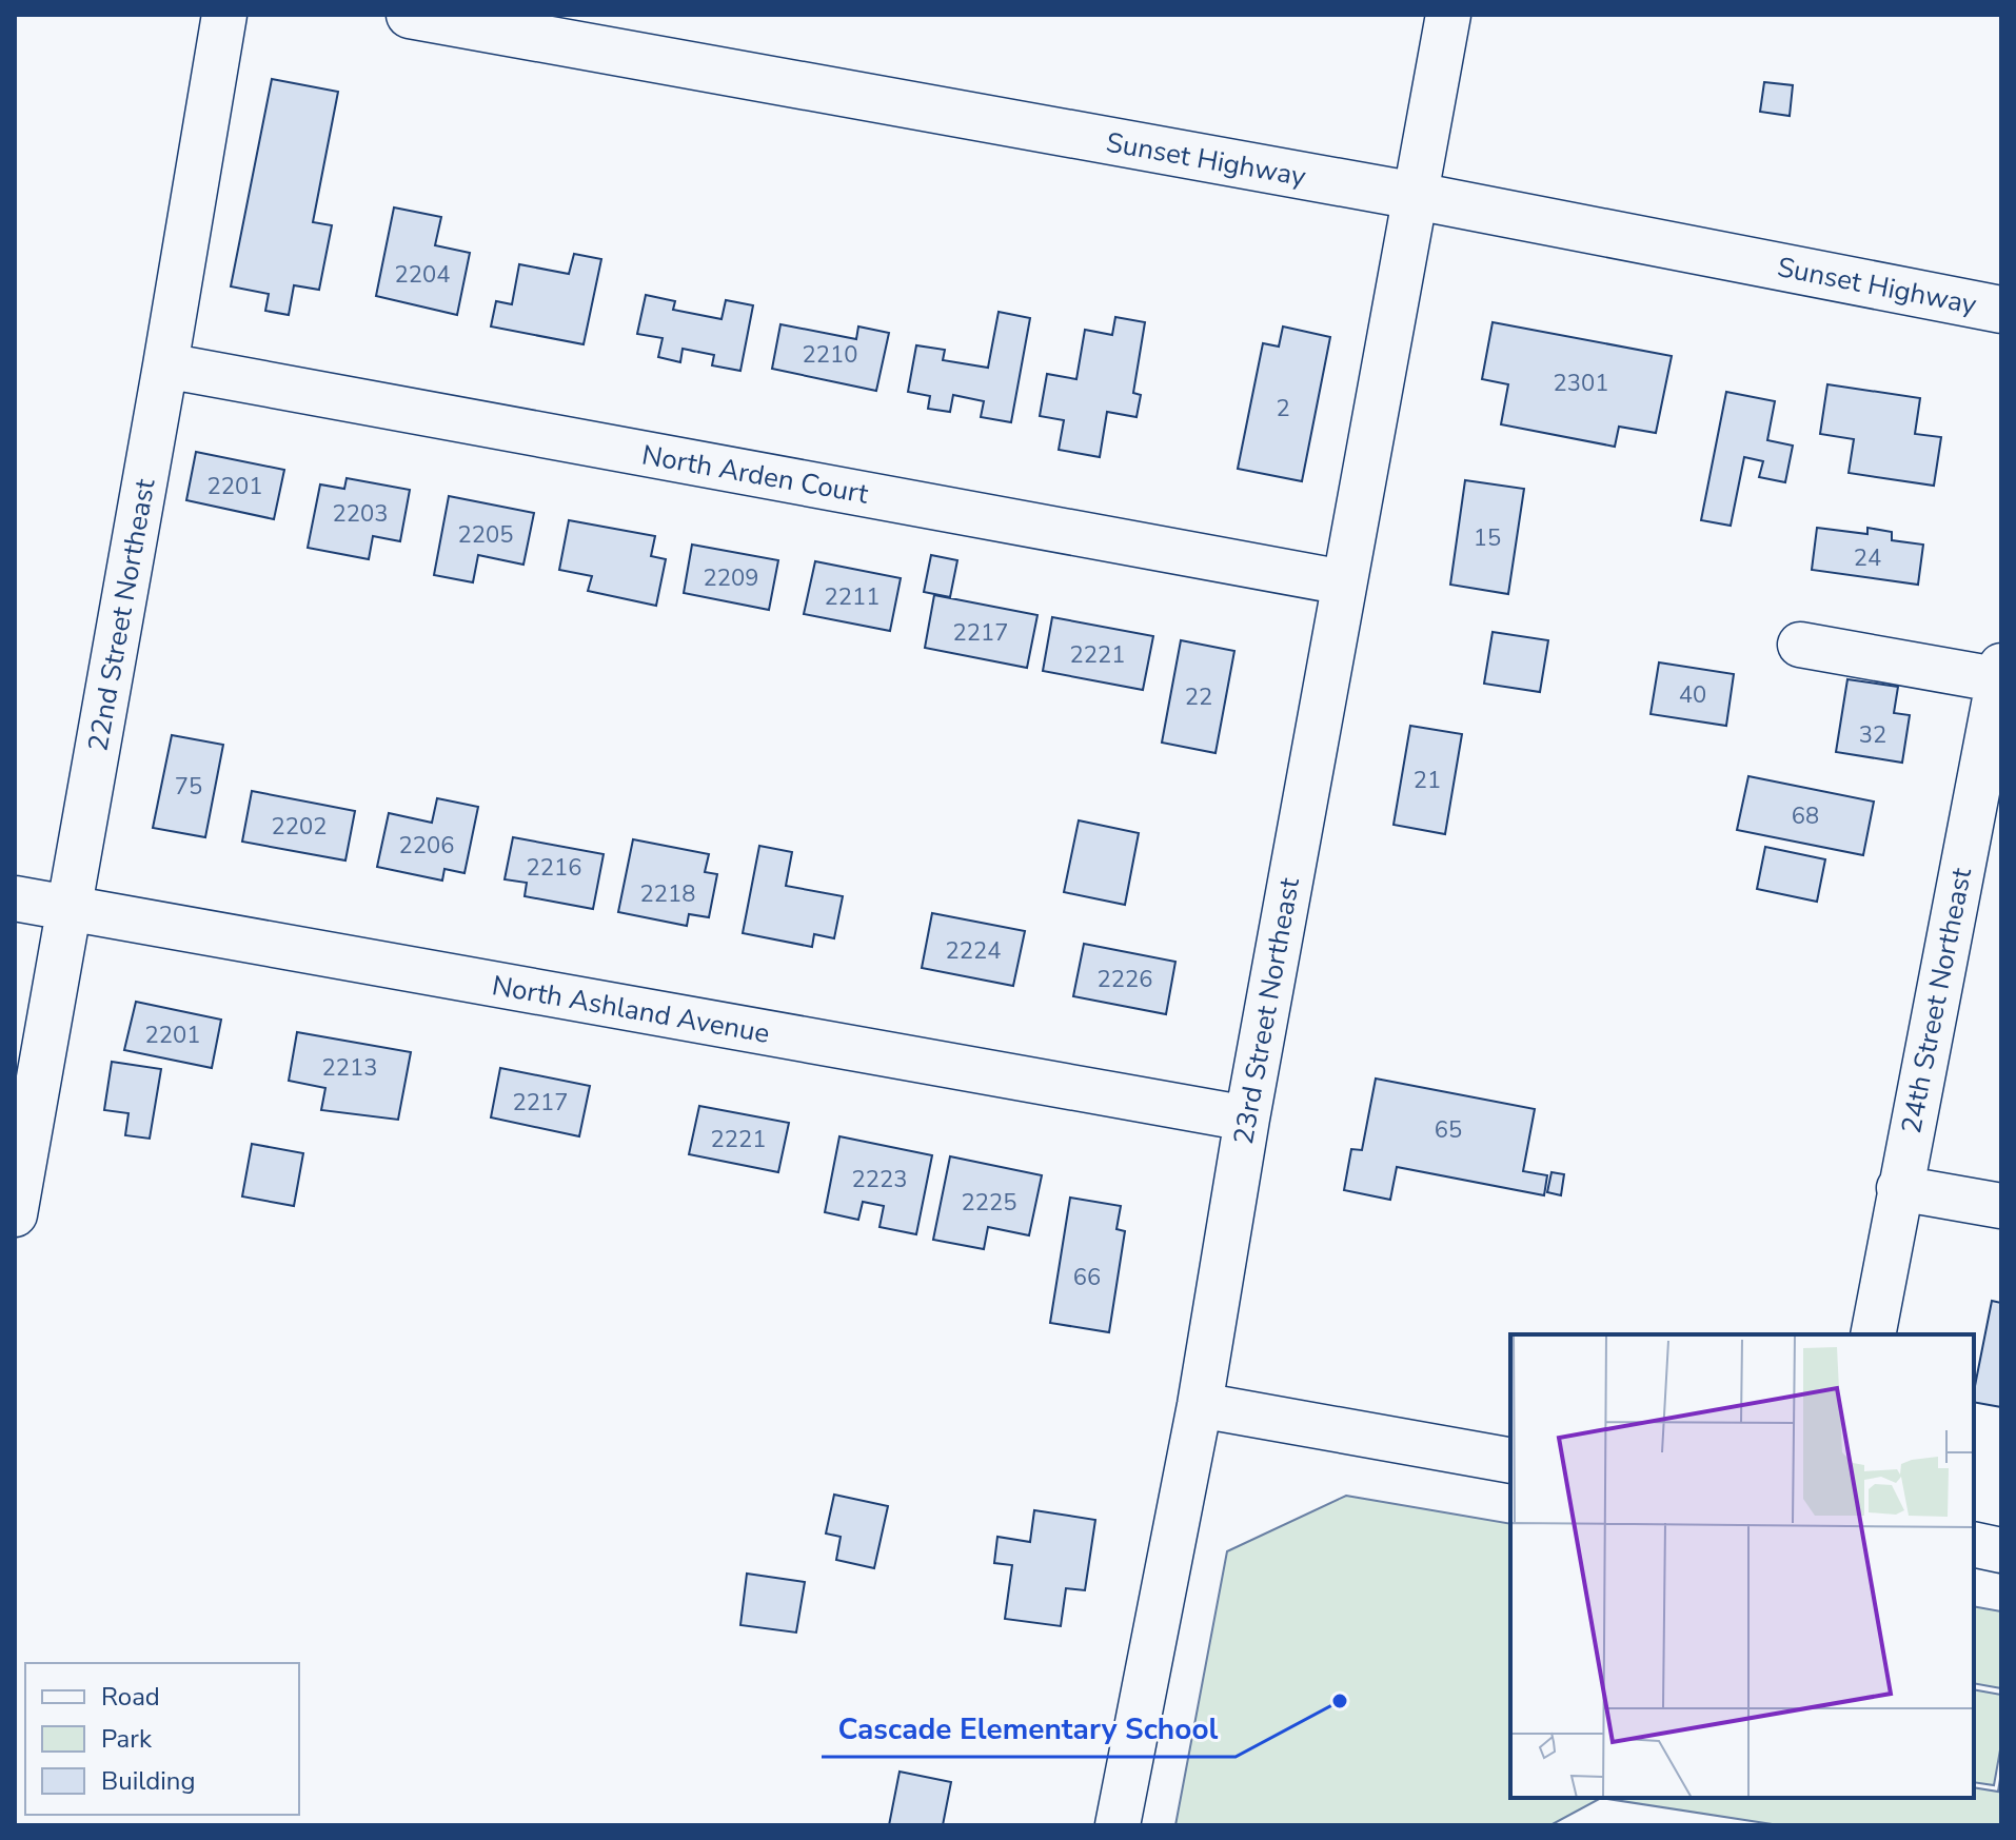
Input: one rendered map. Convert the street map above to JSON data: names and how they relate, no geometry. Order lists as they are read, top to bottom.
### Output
{
  "streets": {
    "highway": ["Sunset Highway"],
    "street": [
      "North Arden Court",
      "22nd Street Northeast",
      "24th Street Northeast",
      "North Ashland Avenue",
      "23rd Street Northeast"
    ]
  },
  "crossings": [
    ["Sunset Highway", "23rd Street Northeast"],
    ["North Arden Court", "22nd Street Northeast"],
    ["North Arden Court", "23rd Street Northeast"],
    ["22nd Street Northeast", "North Ashland Avenue"],
    ["North Ashland Avenue", "23rd Street Northeast"]
  ],
  "places": ["Cascade Elementary School"],
  "house_numbers": [
    "2204",
    "2210",
    "2301",
    "2",
    "2201",
    "2203",
    "2205",
    "15",
    "24",
    "2209",
    "2211",
    "2217",
    "2221",
    "40",
    "22",
    "32",
    "21",
    "75",
    "68",
    "2202",
    "2206",
    "2216",
    "2218",
    "2224",
    "2226",
    "2201",
    "2213",
    "2217",
    "65",
    "2221",
    "2223",
    "2225",
    "66"
  ],
  "legend": ["Road", "Park", "Building"]
}
